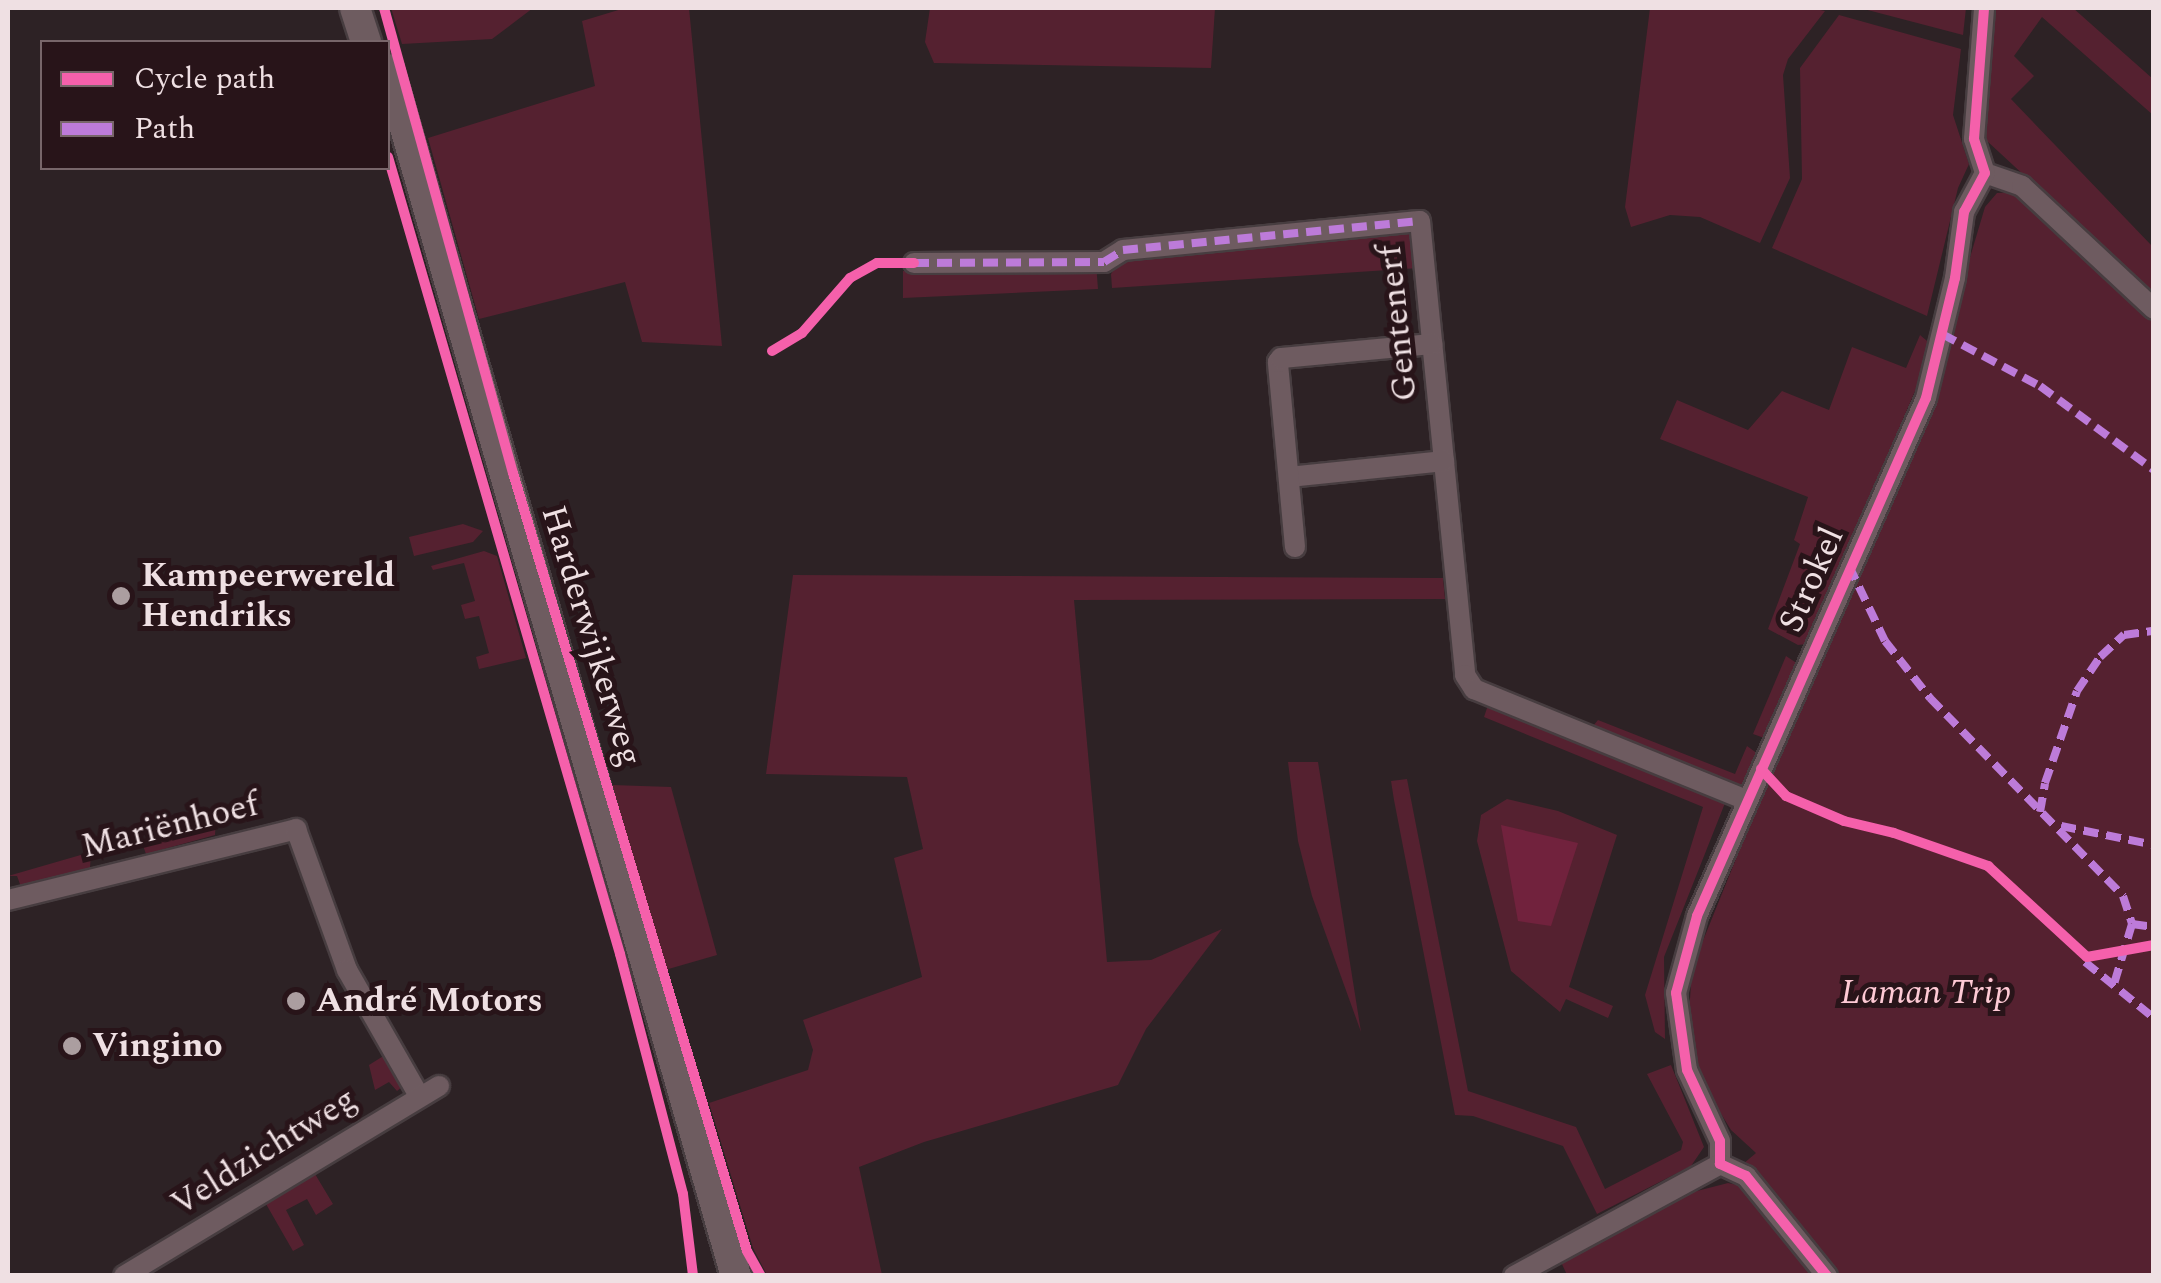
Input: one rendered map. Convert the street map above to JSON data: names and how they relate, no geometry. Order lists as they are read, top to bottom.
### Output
{
  "streets": {
    "main road": ["Harderwijkerweg"],
    "street": [
      "Gentenerf",
      "Strokel",
      "Mariënhoef",
      "Veldzichtweg"
    ]
  },
  "crossings": [
    ["Gentenerf", "Strokel"],
    ["Mariënhoef", "Veldzichtweg"]
  ],
  "parks": ["Laman Trip"],
  "places": ["Kampeerwereld Hendriks", "André Motors", "Vingino"],
  "legend": ["Cycle path", "Path"]
}
